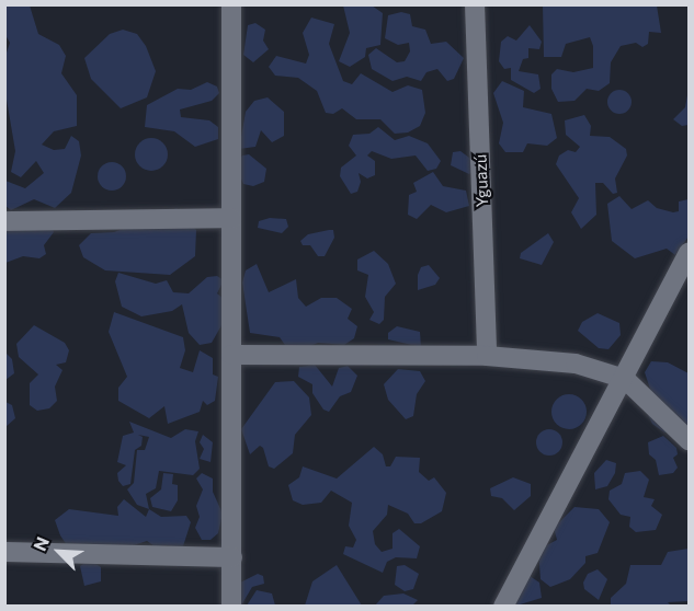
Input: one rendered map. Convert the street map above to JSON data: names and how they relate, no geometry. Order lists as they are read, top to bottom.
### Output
{
  "streets": {
    "street": ["Yguazú"]
  },
  "north": "top left"
}
